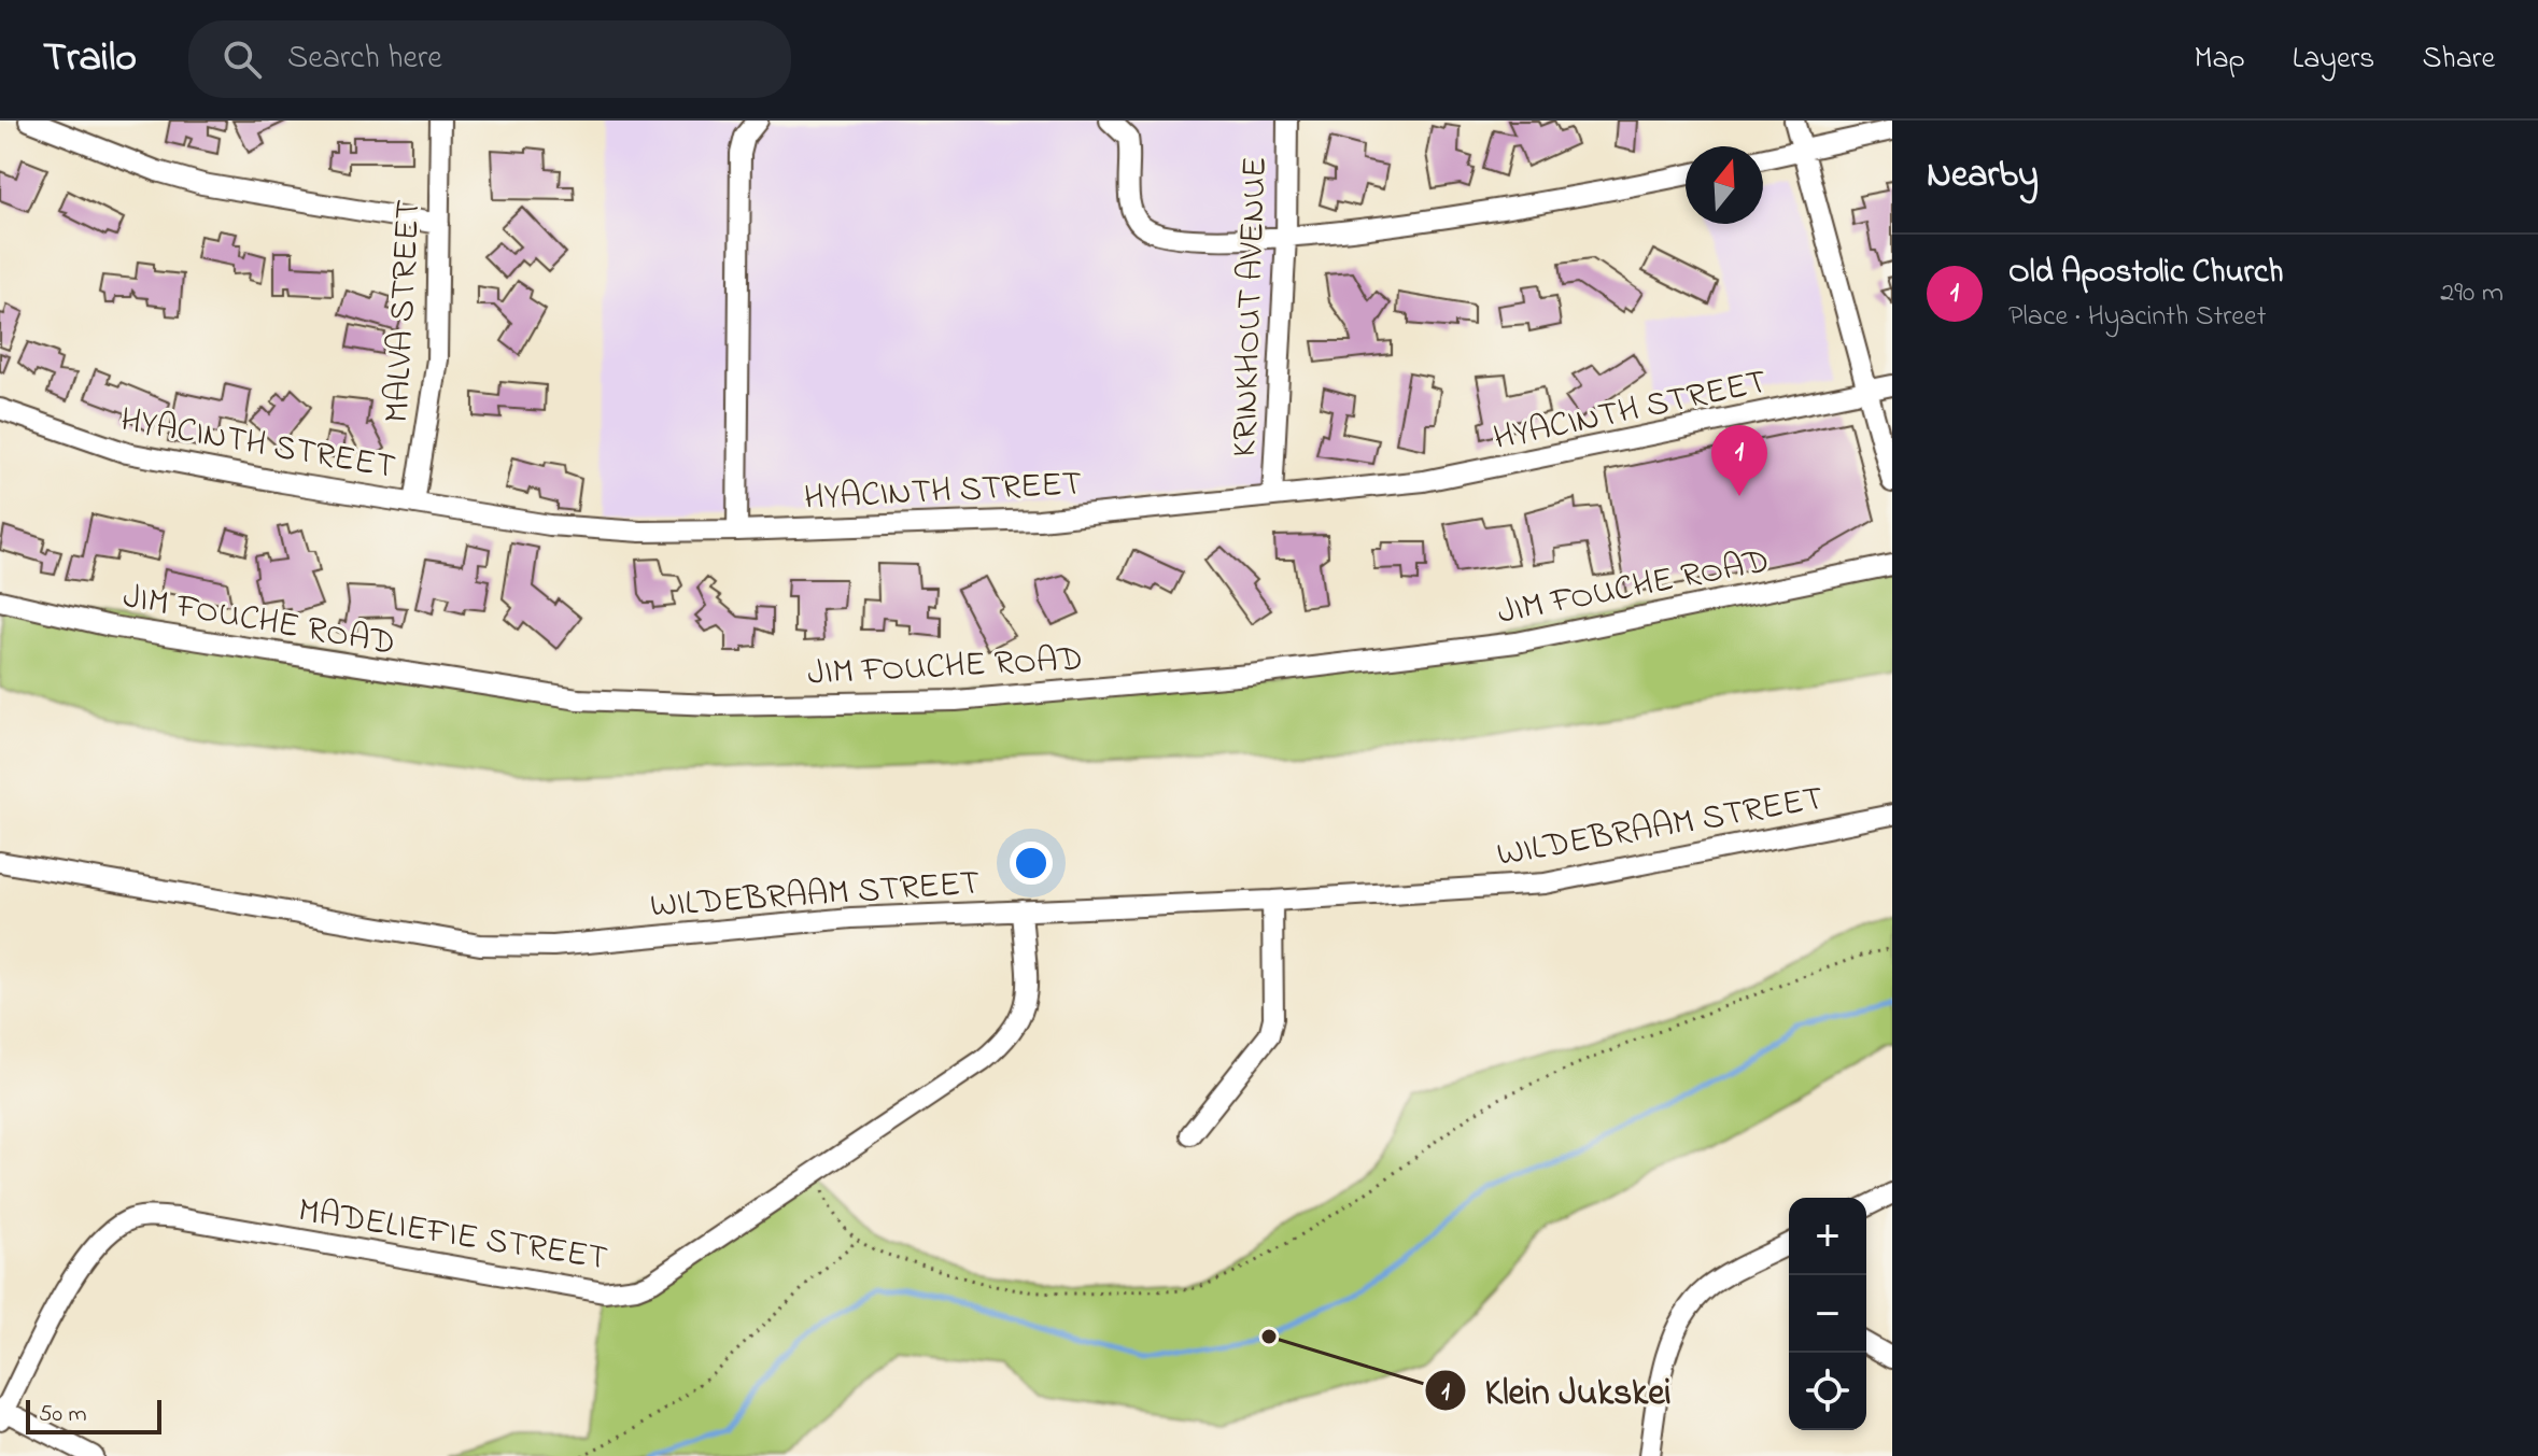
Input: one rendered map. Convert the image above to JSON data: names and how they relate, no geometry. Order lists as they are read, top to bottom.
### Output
{
  "streets": {
    "street": [
      "KRINKHOUT AVENUE",
      "MALVA STREET",
      "HYACINTH STREET",
      "JIM FOUCHE ROAD",
      "WILDEBRAAM STREET",
      "MADELIEFIE STREET"
    ]
  },
  "crossings": [
    ["KRINKHOUT AVENUE", "HYACINTH STREET"],
    ["MALVA STREET", "HYACINTH STREET"],
    ["WILDEBRAAM STREET", "MADELIEFIE STREET"]
  ],
  "places": ["Klein Jukskei"],
  "scale_bar": "50 m",
  "north": "top",
  "page": {
    "header": "Trailo",
    "search": "Search here",
    "nav": ["Map", "Layers", "Share"],
    "heading": "Nearby",
    "list": [
      {
        "mark": "1",
        "name": "Old Apostolic Church",
        "note": "Place · Hyacinth Street",
        "value": "290 m"
      }
    ],
    "pins": "1",
    "map_buttons": ["+", "−"],
    "scale": "50 m"
  }
}
